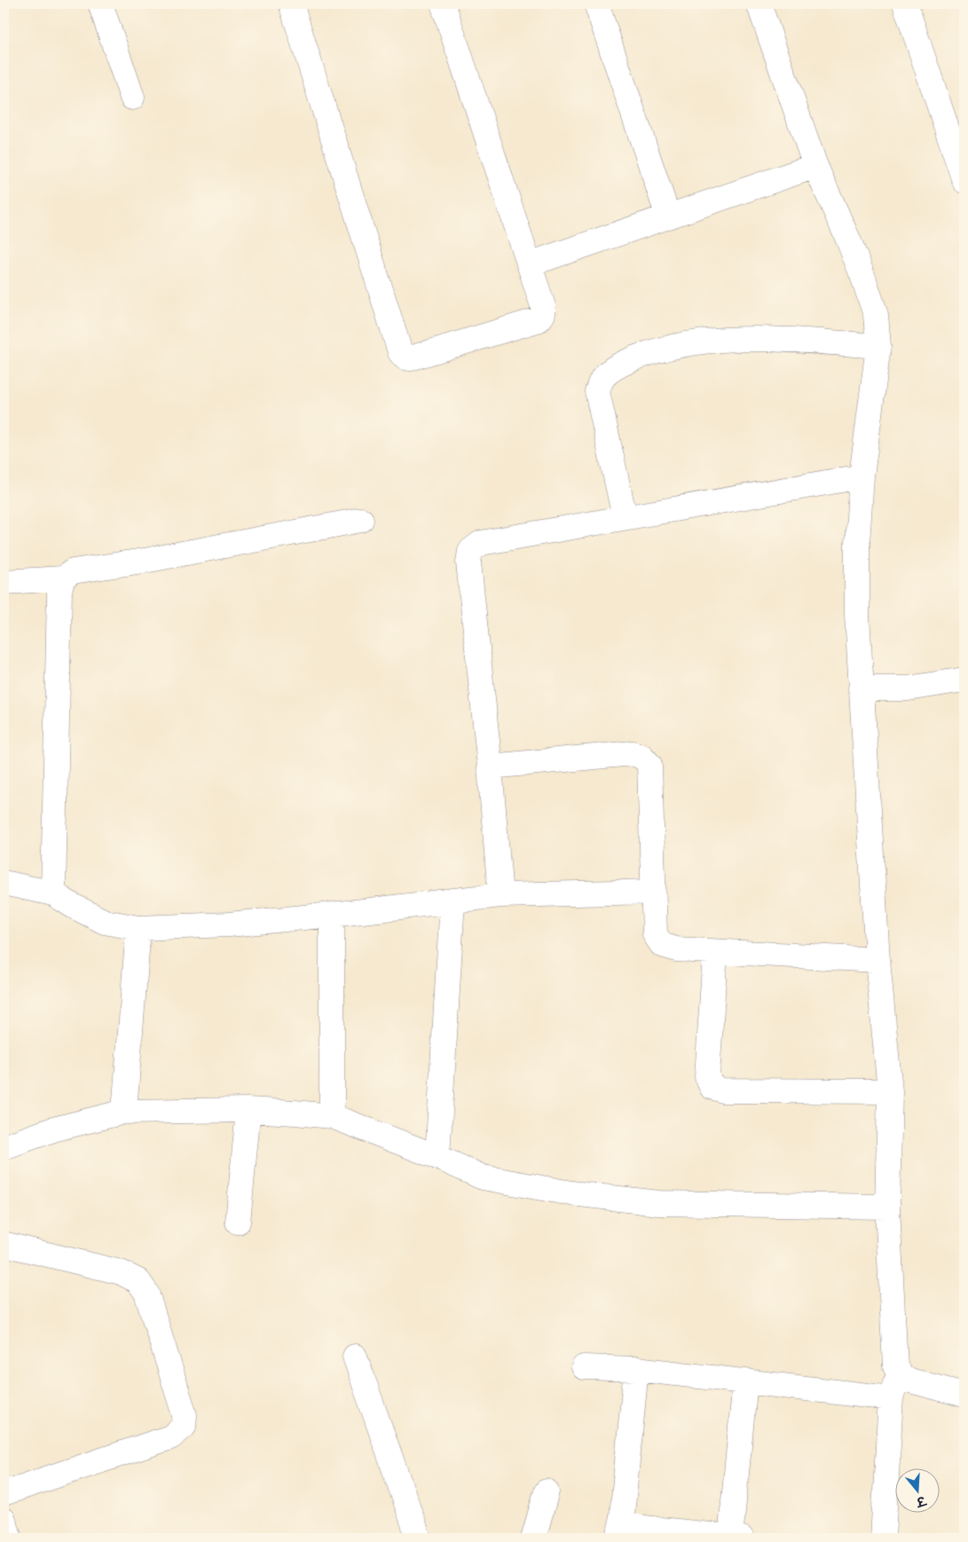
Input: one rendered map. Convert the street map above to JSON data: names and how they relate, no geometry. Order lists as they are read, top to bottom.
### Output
{
  "north": "bottom"
}
